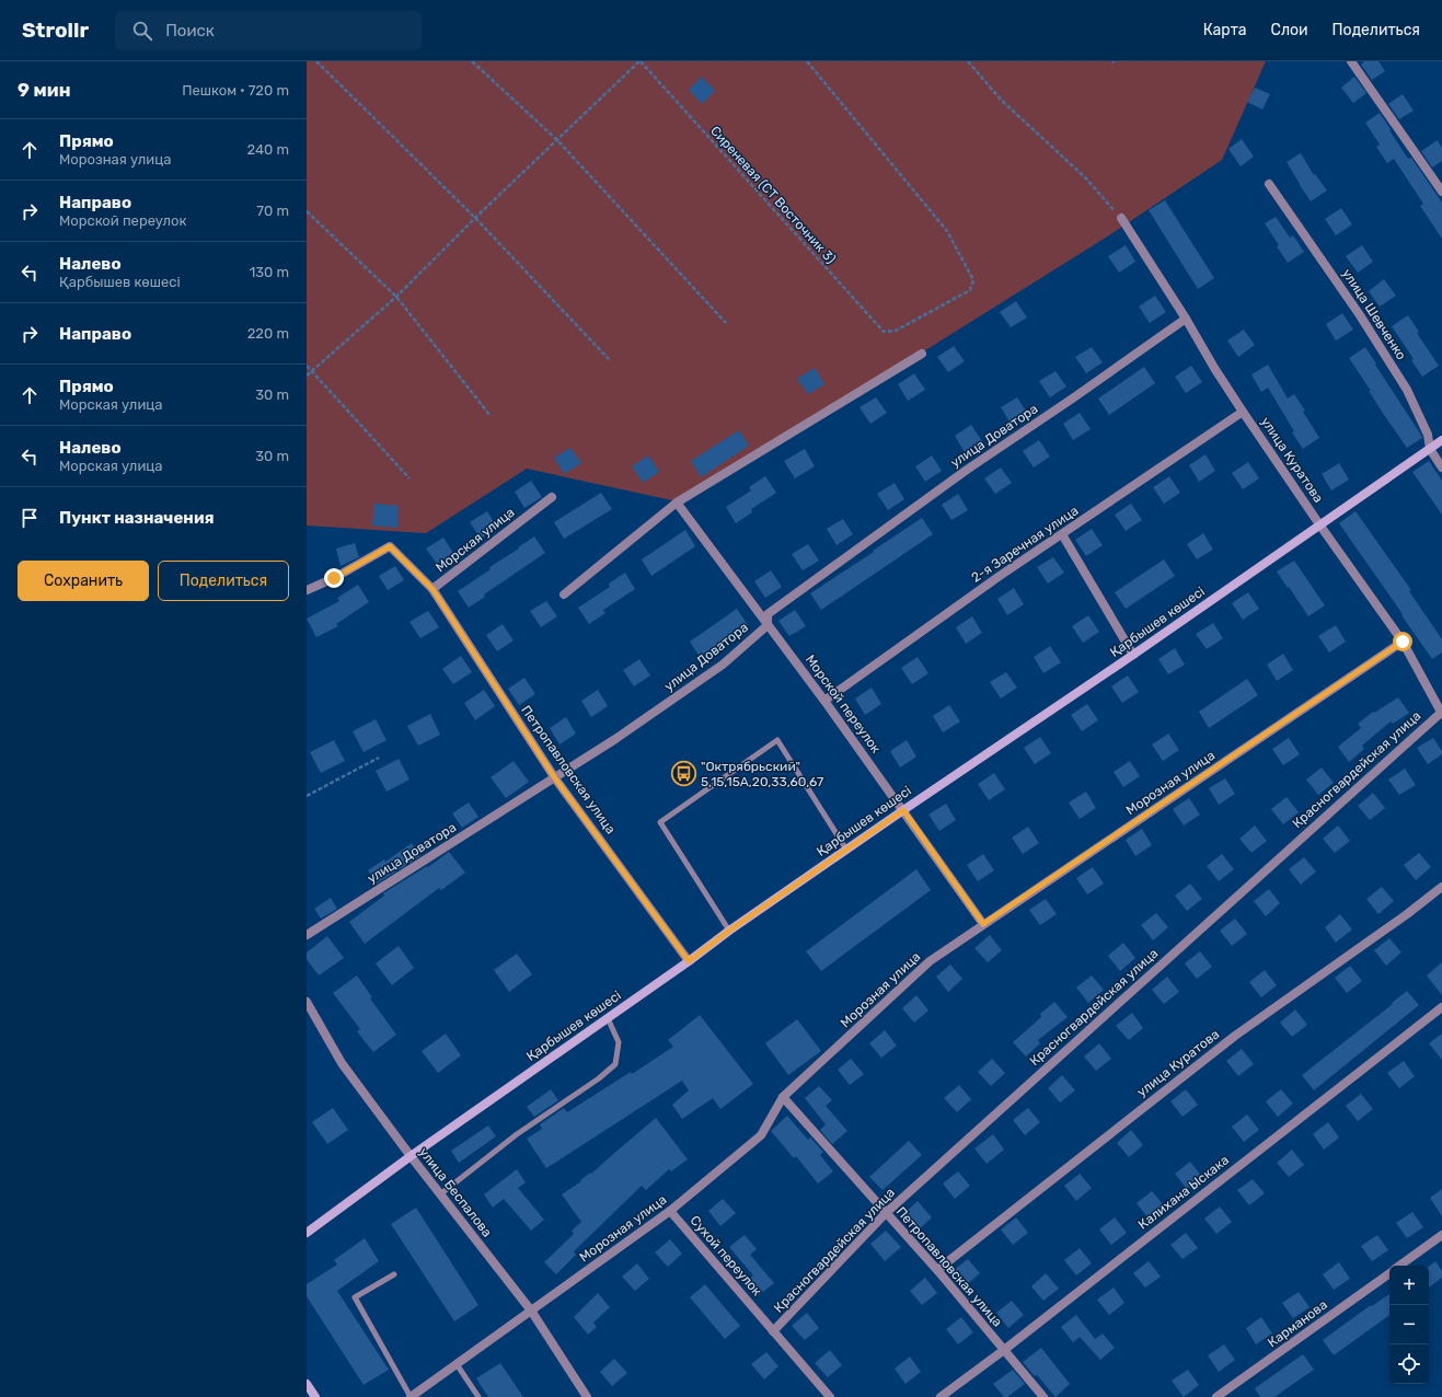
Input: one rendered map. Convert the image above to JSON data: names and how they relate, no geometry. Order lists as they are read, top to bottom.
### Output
{
  "streets": {
    "main road": ["Қарбышев көшесі"],
    "street": [
      "улица Шевченко",
      "улица Доватора",
      "улица Куратова",
      "Морская улица",
      "2-я Заречная улица",
      "Морской переулок",
      "Петропавловская улица",
      "Красногвардейская улица",
      "Морозная улица",
      "улица Беспалова",
      "Калихана Ыскака",
      "Сухой переулок",
      "Карманова"
    ],
    "path": ["Сиреневая (СТ Восточник 3)"]
  },
  "crossings": [
    ["улица Шевченко", "Қарбышев көшесі"],
    ["улица Доватора", "улица Куратова"],
    ["улица Доватора", "Морской переулок"],
    ["улица Доватора", "Петропавловская улица"],
    ["улица Куратова", "2-я Заречная улица"],
    ["улица Куратова", "Қарбышев көшесі"],
    ["улица Куратова", "Петропавловская улица"],
    ["улица Куратова", "Красногвардейская улица"],
    ["улица Куратова", "Морозная улица"],
    ["Морская улица", "Петропавловская улица"],
    ["2-я Заречная улица", "Морской переулок"],
    ["Қарбышев көшесі", "Морской переулок"],
    ["Қарбышев көшесі", "Петропавловская улица"],
    ["Қарбышев көшесі", "улица Беспалова"],
    ["Морской переулок", "Морозная улица"],
    ["Петропавловская улица", "Красногвардейская улица"],
    ["Петропавловская улица", "Морозная улица"],
    ["Петропавловская улица", "Калихана Ыскака"],
    ["Красногвардейская улица", "Сухой переулок"],
    ["Морозная улица", "улица Беспалова"],
    ["Морозная улица", "Сухой переулок"]
  ],
  "places": {
    "bus stop": ["\"Октрябрьский\" 5,15,15А,20,33,60,67"]
  },
  "page": {
    "header": "Strollr",
    "search": "Поиск",
    "nav": ["Карта", "Слои", "Поделиться"],
    "heading": ["9 мин", "Пешком · 720 m"],
    "list": [
      ["Прямо", "Морозная улица", "240 m"],
      ["Направо", "Морской переулок", "70 m"],
      ["Налево", "Қарбышев көшесі", "130 m"],
      ["Направо", "220 m"],
      ["Прямо", "Морская улица", "30 m"],
      ["Налево", "Морская улица", "30 m"],
      "Пункт назначения"
    ],
    "buttons": ["Сохранить", "Поделиться"],
    "map_buttons": ["+", "−"]
  }
}
